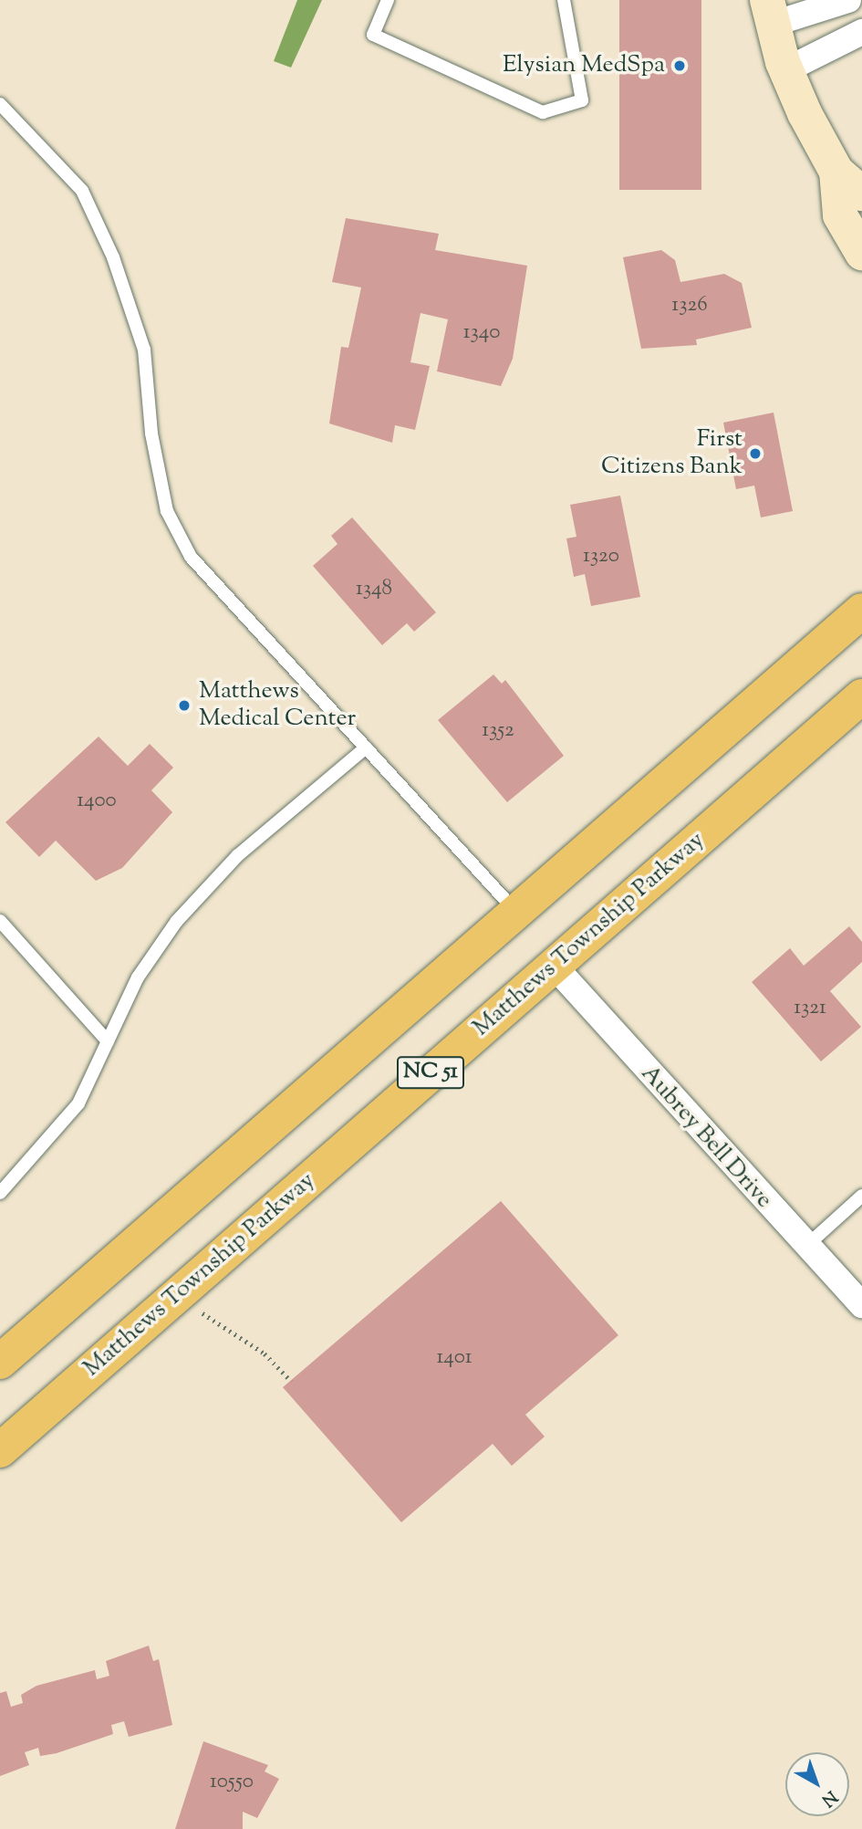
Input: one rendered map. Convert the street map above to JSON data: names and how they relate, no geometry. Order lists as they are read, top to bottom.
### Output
{
  "streets": {
    "main road": ["Matthews Township Parkway", "NC 51"],
    "street": ["Aubrey Bell Drive"]
  },
  "crossings": [
    ["Matthews Township Parkway", "Aubrey Bell Drive"]
  ],
  "places": ["Elysian MedSpa", "First Citizens Bank", "Matthews Medical Center"],
  "house_numbers": [
    "1326",
    "1340",
    "1320",
    "1348",
    "1352",
    "1400",
    "1321",
    "1401",
    "10550"
  ],
  "north": "bottom right"
}
